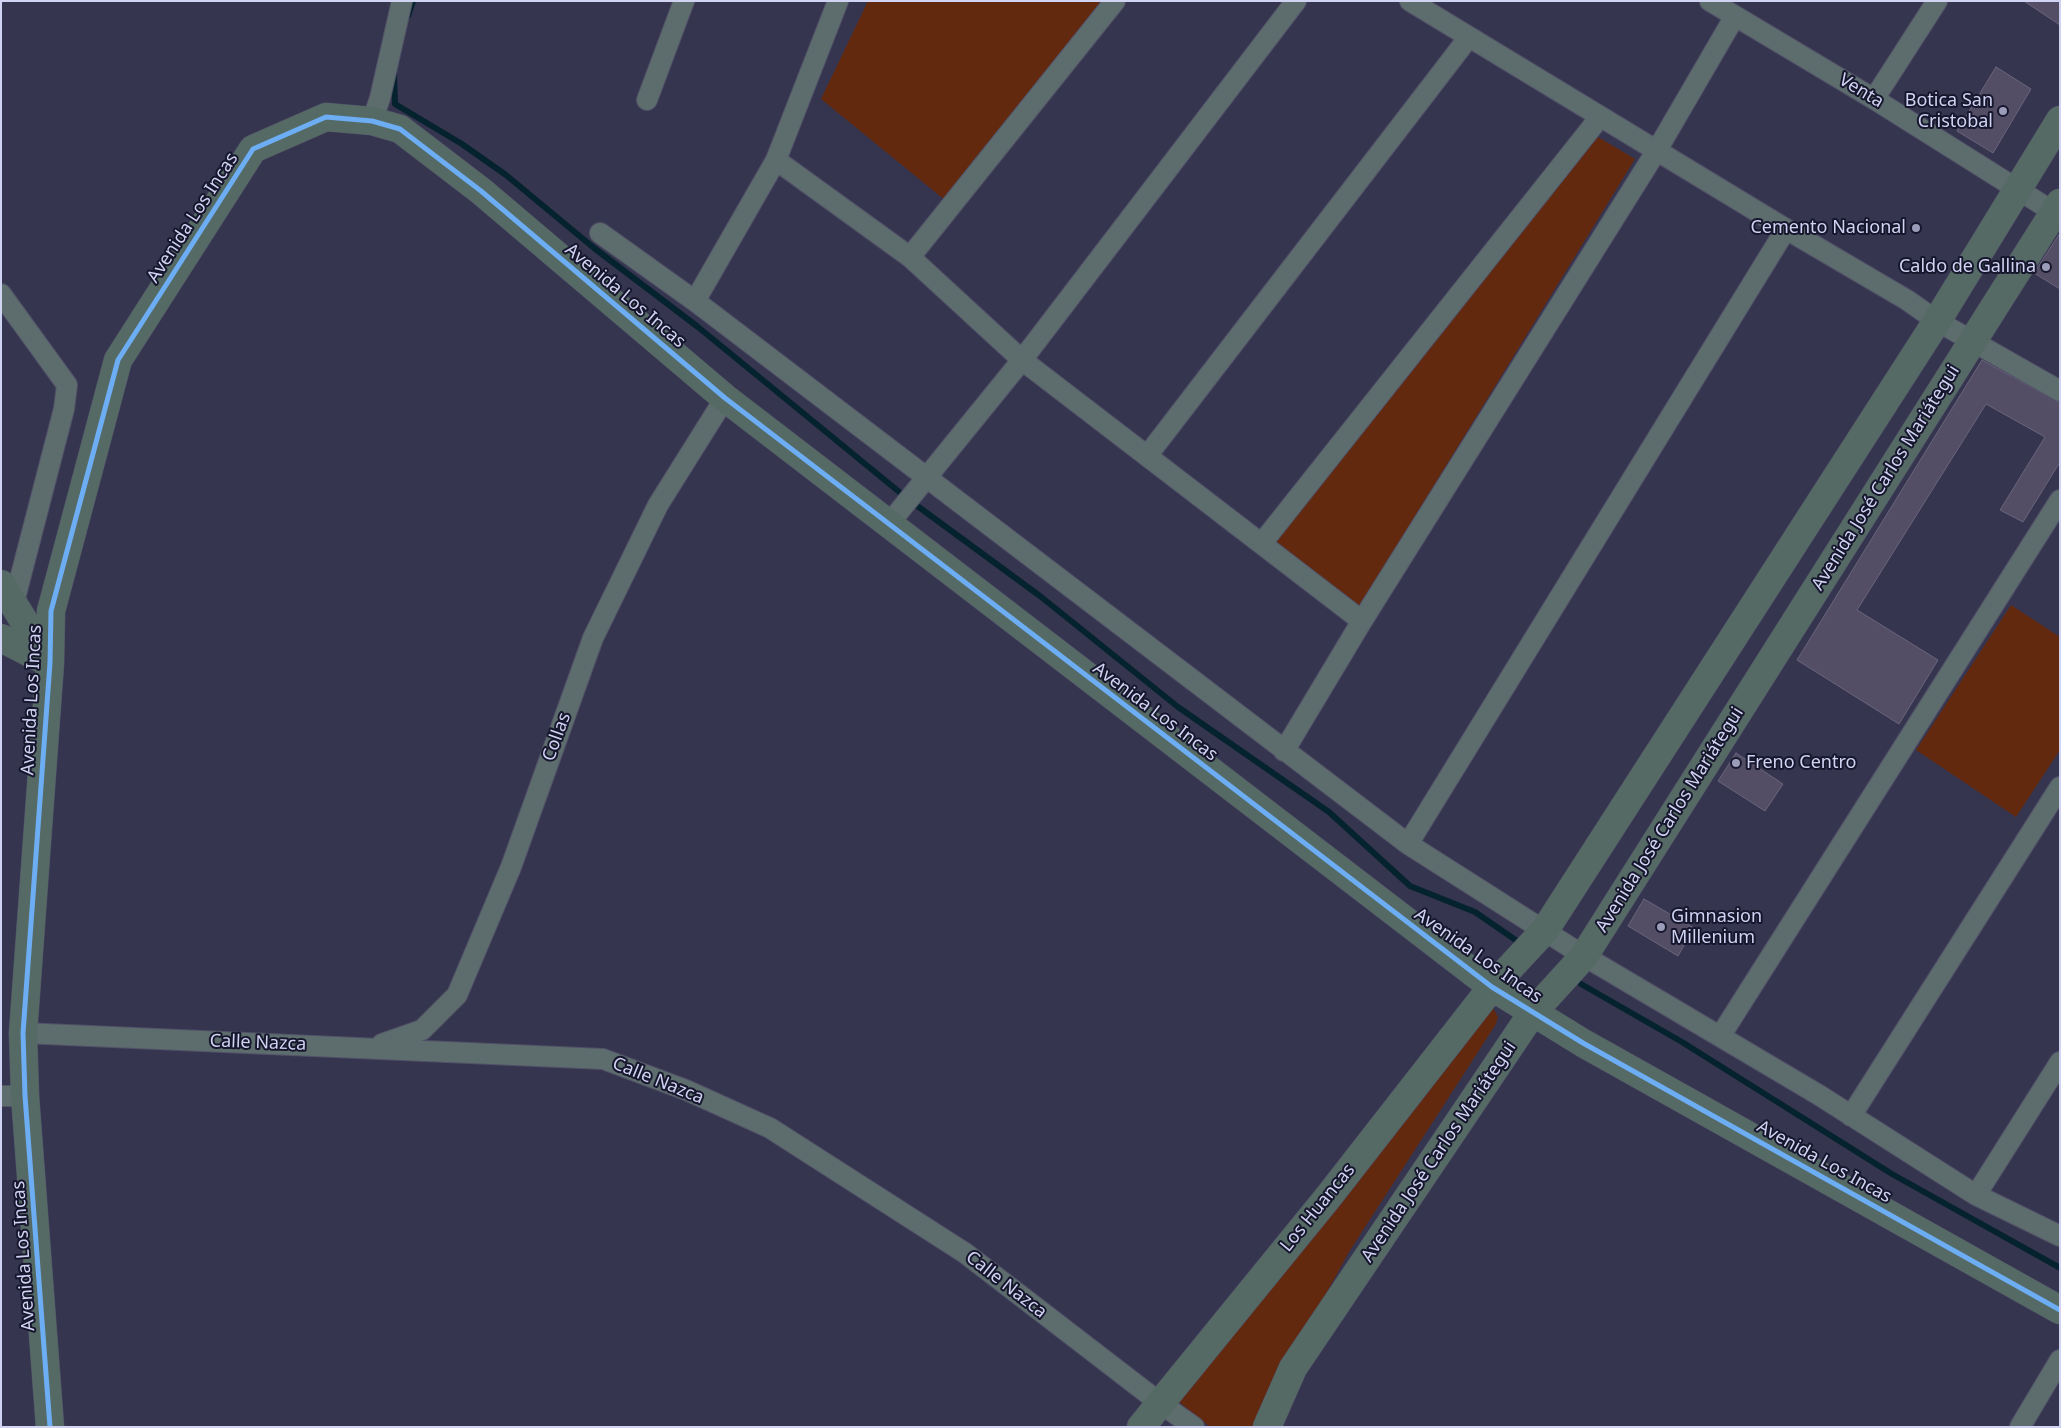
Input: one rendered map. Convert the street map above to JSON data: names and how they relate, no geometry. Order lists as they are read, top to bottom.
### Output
{
  "streets": {
    "street": [
      "Venta",
      "Avenida Los Incas",
      "Avenida José Carlos Mariátegui",
      "Collas",
      "Calle Nazca",
      "Los Huancas"
    ]
  },
  "crossings": [
    ["Venta", "Avenida José Carlos Mariátegui"],
    ["Avenida Los Incas", "Avenida José Carlos Mariátegui"],
    ["Avenida Los Incas", "Collas"],
    ["Avenida Los Incas", "Calle Nazca"],
    ["Avenida Los Incas", "Los Huancas"],
    ["Collas", "Calle Nazca"],
    ["Calle Nazca", "Los Huancas"]
  ],
  "places": [
    "Botica San Cristobal",
    "Cemento Nacional",
    "Caldo de Gallina",
    "Freno Centro",
    "Gimnasion Millenium"
  ]
}
